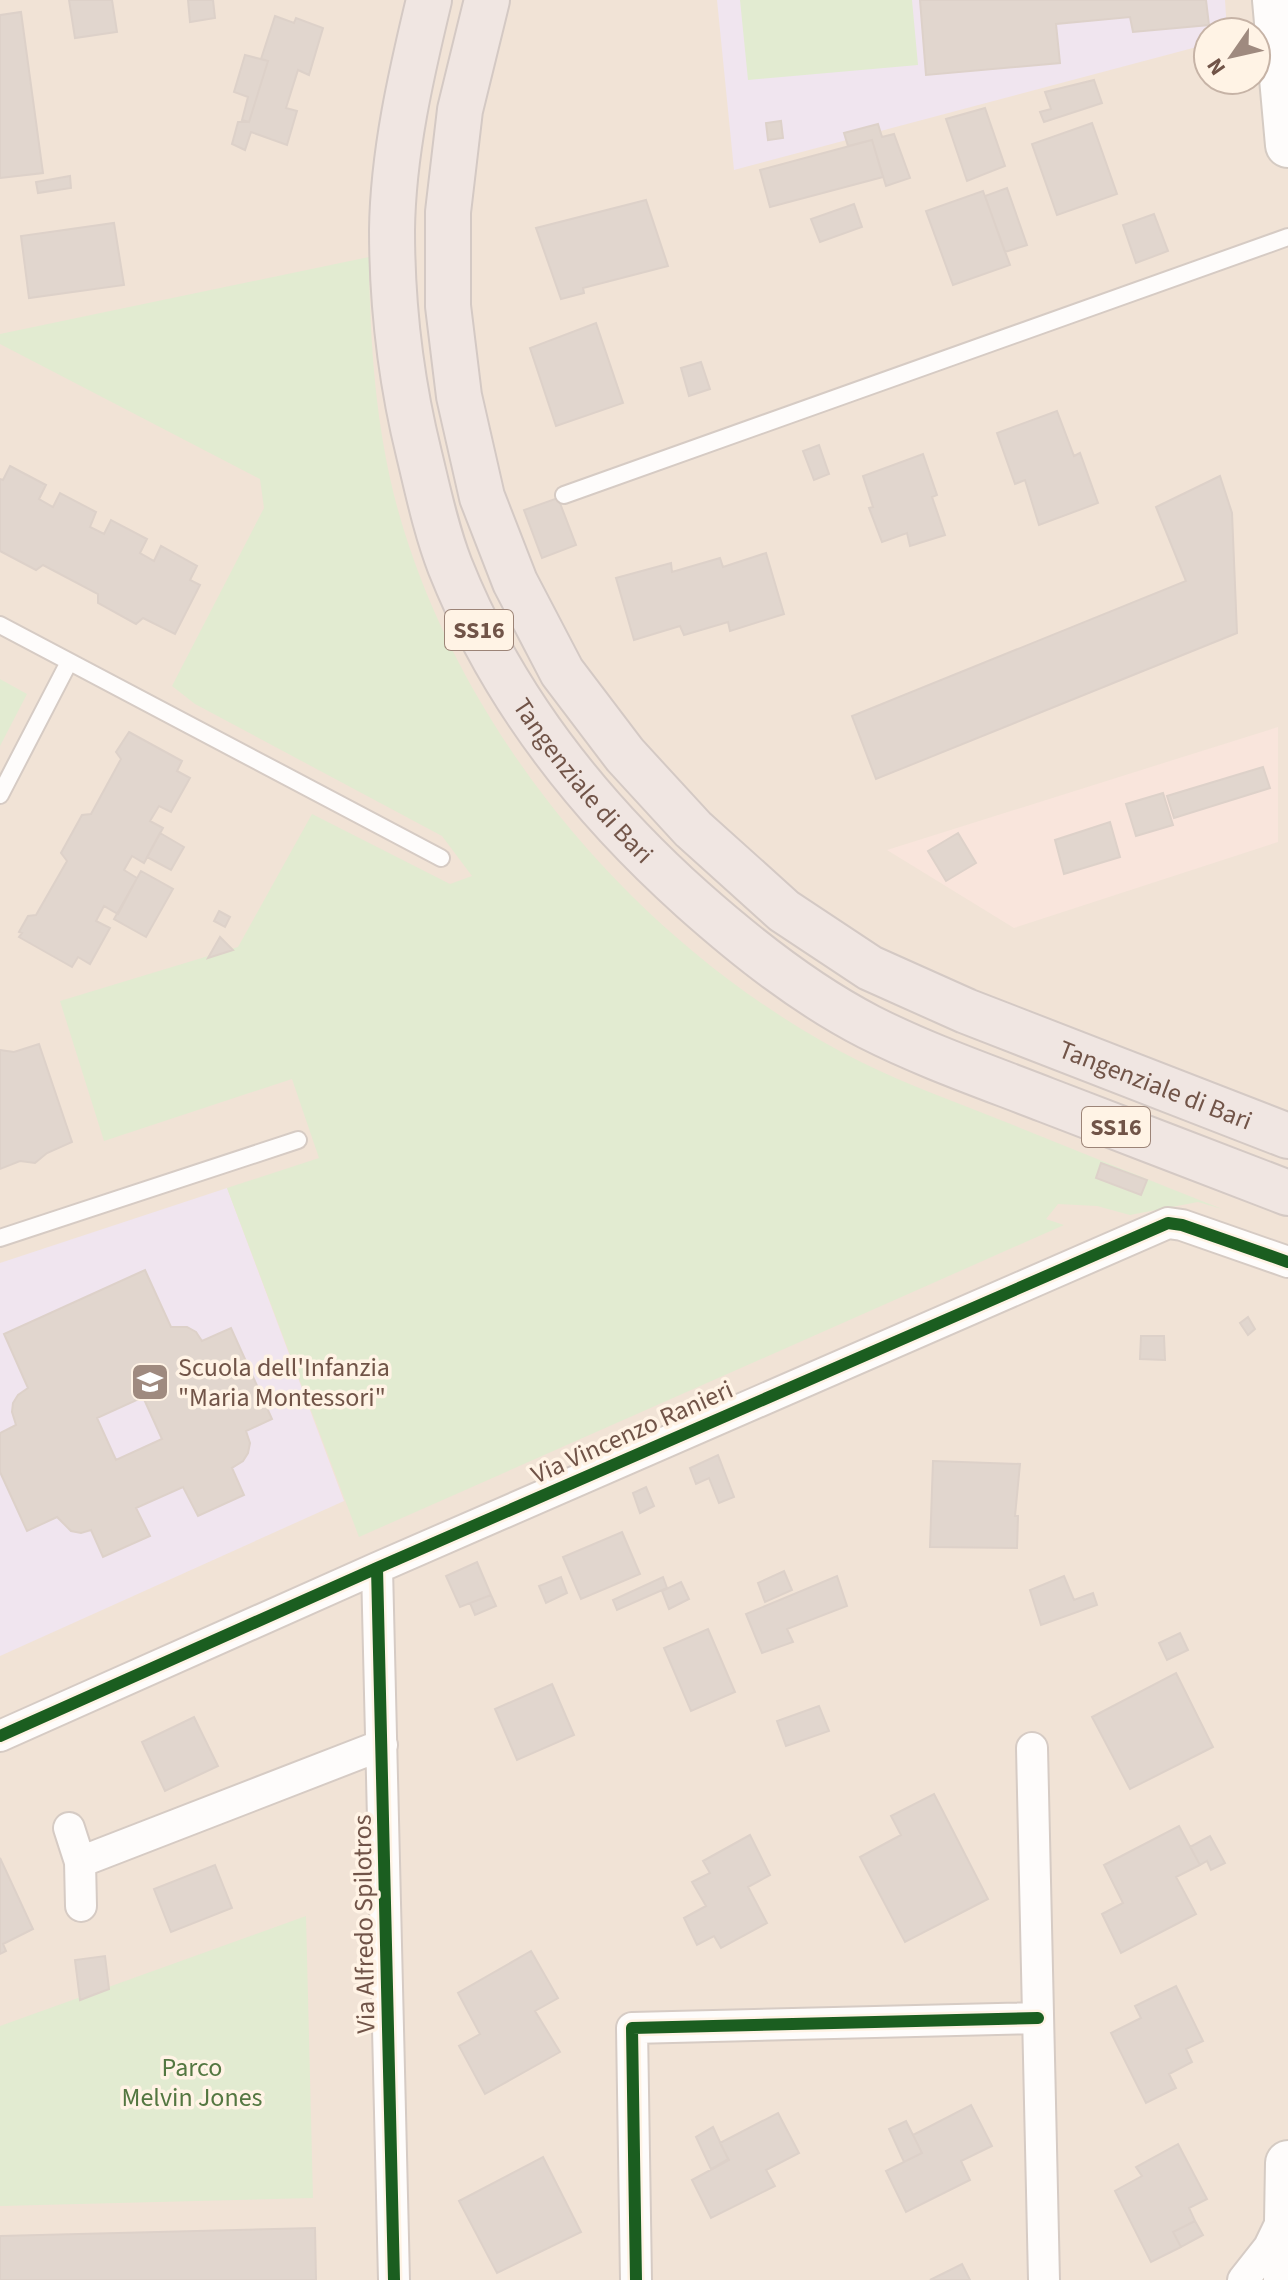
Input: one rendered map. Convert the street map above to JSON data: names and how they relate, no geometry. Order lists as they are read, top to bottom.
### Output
{
  "streets": {
    "highway": ["SS16", "Tangenziale di Bari"],
    "street": ["Via Vincenzo Ranieri", "Via Alfredo Spilotros"]
  },
  "crossings": [
    ["Via Vincenzo Ranieri", "Via Alfredo Spilotros"]
  ],
  "parks": ["Parco Melvin Jones"],
  "places": {
    "school or university": ["Scuola dell'Infanzia \"Maria Montessori\""]
  },
  "north": "bottom left"
}
